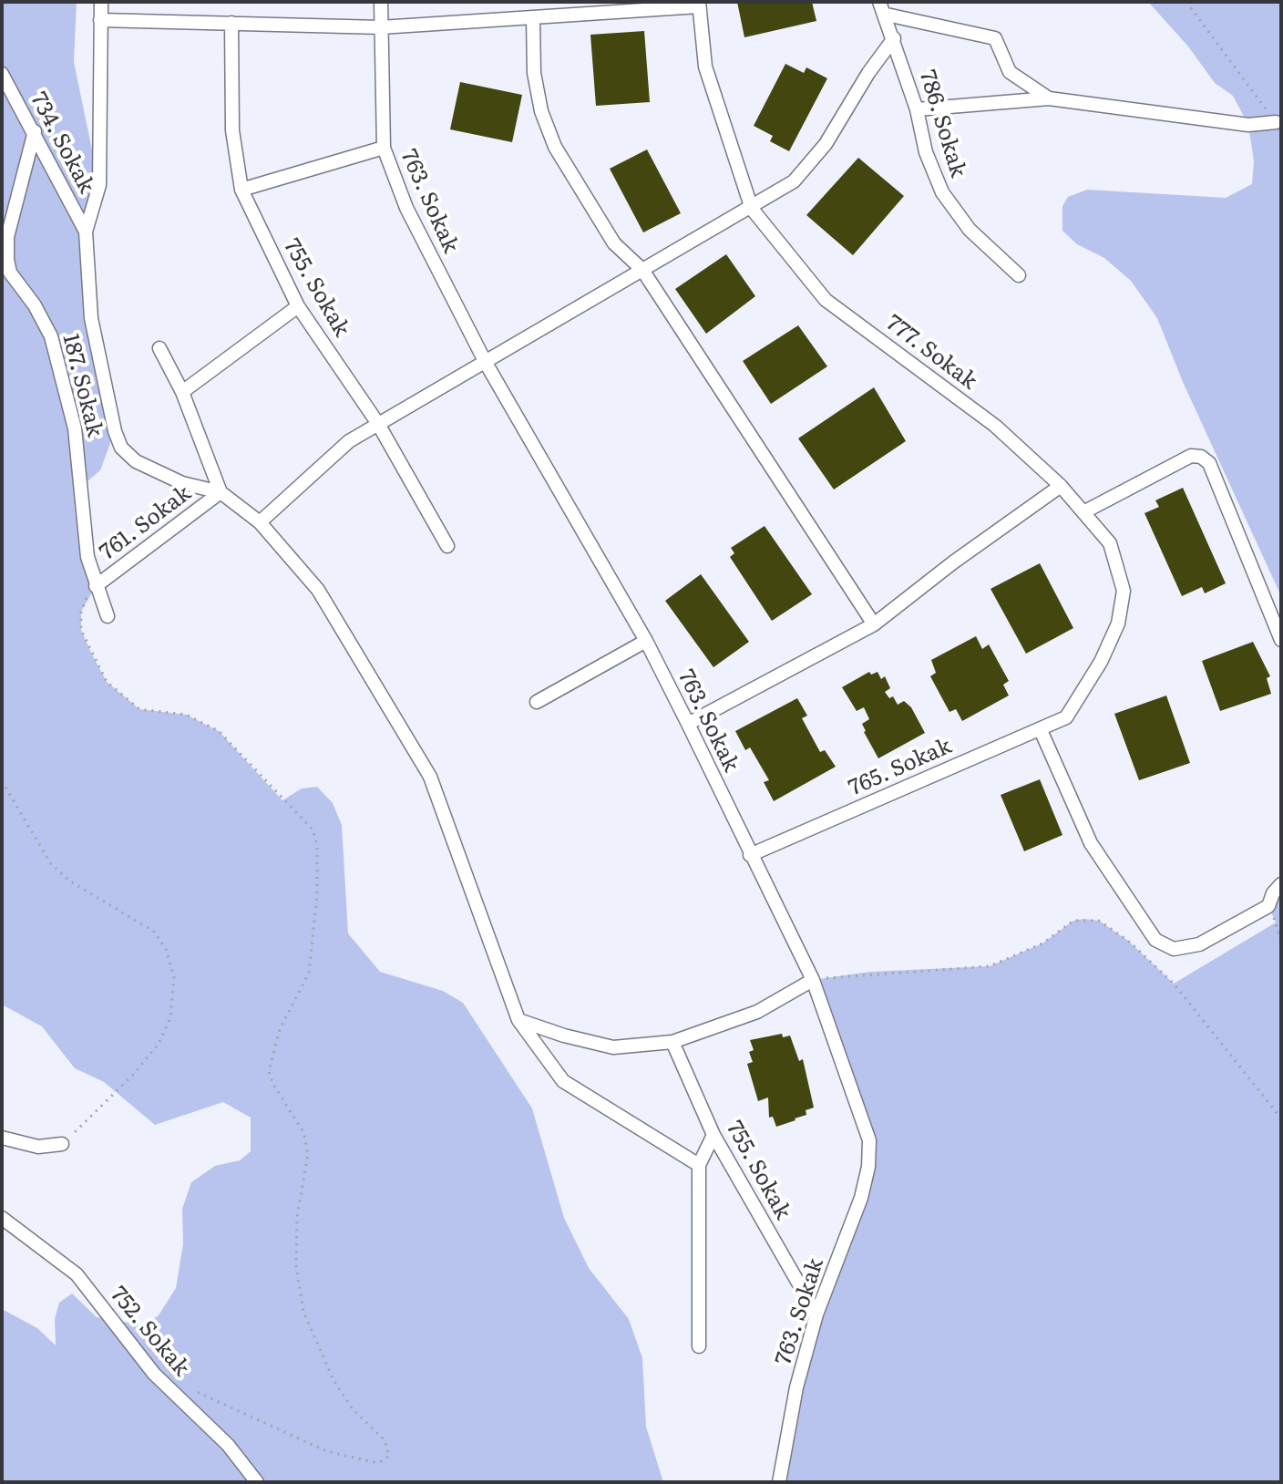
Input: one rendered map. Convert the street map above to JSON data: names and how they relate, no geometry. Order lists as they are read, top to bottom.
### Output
{
  "streets": {
    "street": [
      "786. Sokak",
      "734. Sokak",
      "763. Sokak",
      "755. Sokak",
      "777. Sokak",
      "187. Sokak",
      "761. Sokak",
      "765. Sokak",
      "752. Sokak"
    ]
  },
  "crossings": [
    ["734. Sokak", "187. Sokak"],
    ["763. Sokak", "755. Sokak"],
    ["763. Sokak", "765. Sokak"],
    ["777. Sokak", "765. Sokak"],
    ["187. Sokak", "761. Sokak"]
  ]
}
